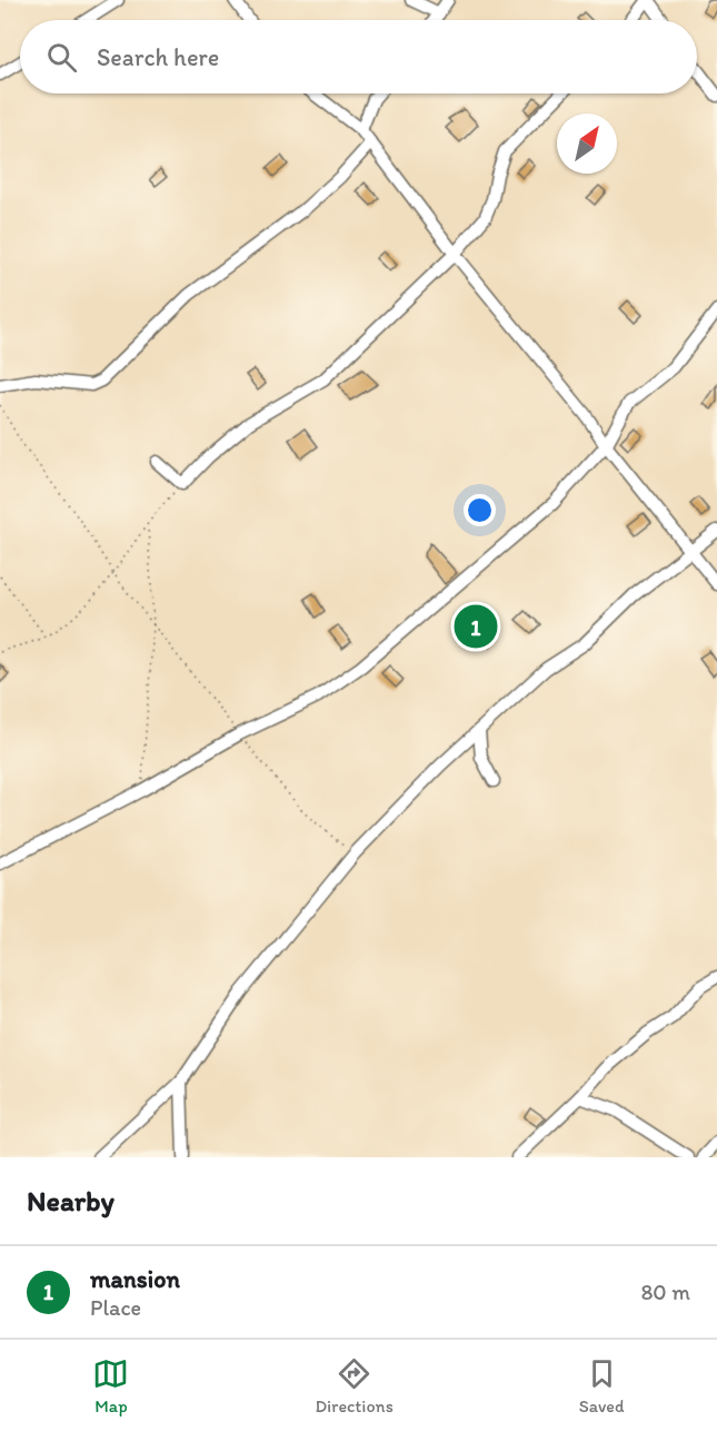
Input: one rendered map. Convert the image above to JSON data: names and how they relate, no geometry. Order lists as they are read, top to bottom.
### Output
{
  "north": "top right",
  "page": {
    "search": "Search here",
    "pins": "1",
    "heading": "Nearby",
    "list": [
      {
        "mark": "1",
        "name": "mansion",
        "note": "Place",
        "value": "80 m"
      }
    ],
    "nav": ["Map", "Directions", "Saved"]
  }
}
